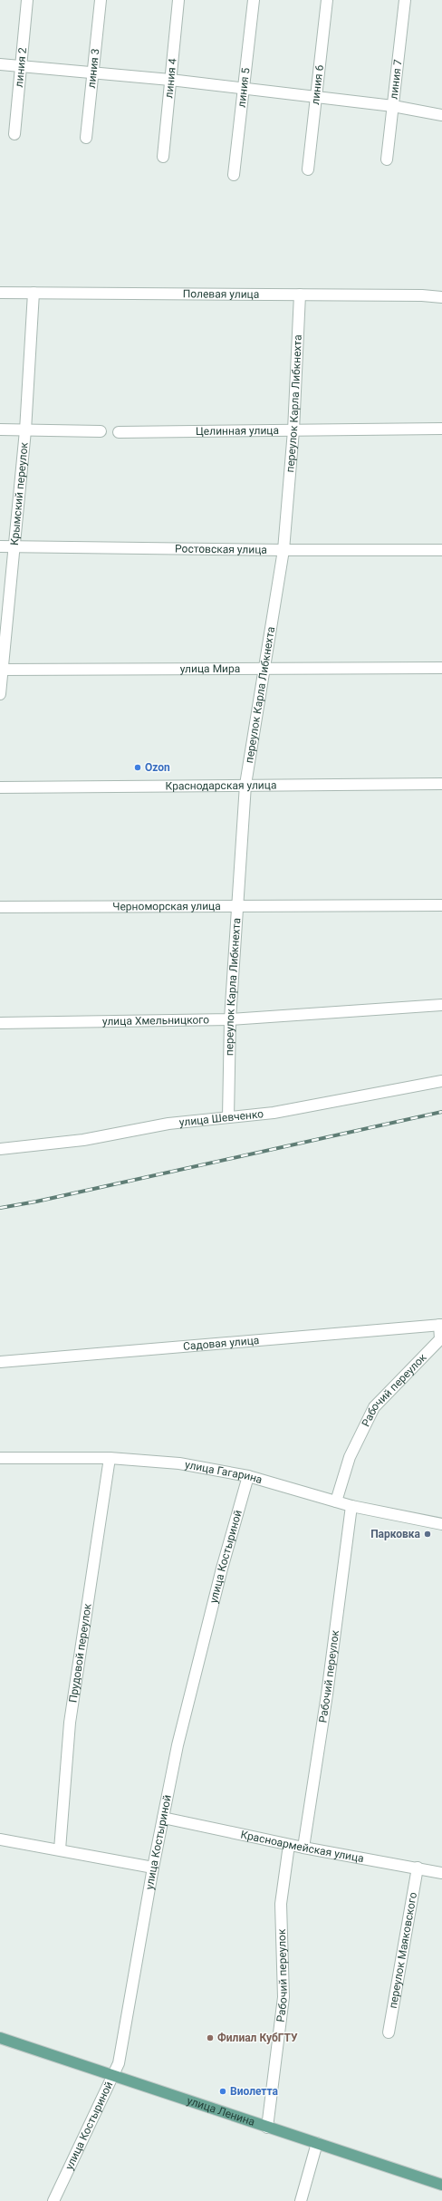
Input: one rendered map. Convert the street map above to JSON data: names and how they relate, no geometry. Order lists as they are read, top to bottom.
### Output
{
  "streets": {
    "main road": ["улица Ленина"],
    "street": [
      "линия 2",
      "линия 3",
      "линия 4",
      "линия 7",
      "линия 6",
      "линия 5",
      "Полевая улица",
      "переулок Карла Либкнехта",
      "Целинная улица",
      "Крымский переулок",
      "Ростовская улица",
      "улица Мира",
      "Краснодарская улица",
      "Черноморская улица",
      "улица Хмельницкого",
      "улица Шевченко",
      "Садовая улица",
      "Рабочий переулок",
      "улица Гагарина",
      "улица Костыриной",
      "Прудовой переулок",
      "Красноармейская улица",
      "переулок Маяковского"
    ]
  },
  "crossings": [
    ["Полевая улица", "переулок Карла Либкнехта"],
    ["Полевая улица", "Крымский переулок"],
    ["переулок Карла Либкнехта", "Целинная улица"],
    ["переулок Карла Либкнехта", "Ростовская улица"],
    ["переулок Карла Либкнехта", "улица Мира"],
    ["переулок Карла Либкнехта", "Краснодарская улица"],
    ["переулок Карла Либкнехта", "Черноморская улица"],
    ["переулок Карла Либкнехта", "улица Хмельницкого"],
    ["переулок Карла Либкнехта", "улица Шевченко"],
    ["Крымский переулок", "Ростовская улица"],
    ["Крымский переулок", "улица Мира"],
    ["Садовая улица", "Рабочий переулок"],
    ["Рабочий переулок", "улица Гагарина"],
    ["Рабочий переулок", "Красноармейская улица"],
    ["Рабочий переулок", "улица Ленина"],
    ["улица Гагарина", "улица Костыриной"],
    ["улица Гагарина", "Прудовой переулок"],
    ["улица Костыриной", "Красноармейская улица"],
    ["улица Костыриной", "улица Ленина"],
    ["Красноармейская улица", "переулок Маяковского"]
  ],
  "places": [
    "Ozon",
    "Парковка",
    "Филиал КубГТУ",
    "Виолетта"
  ]
}
